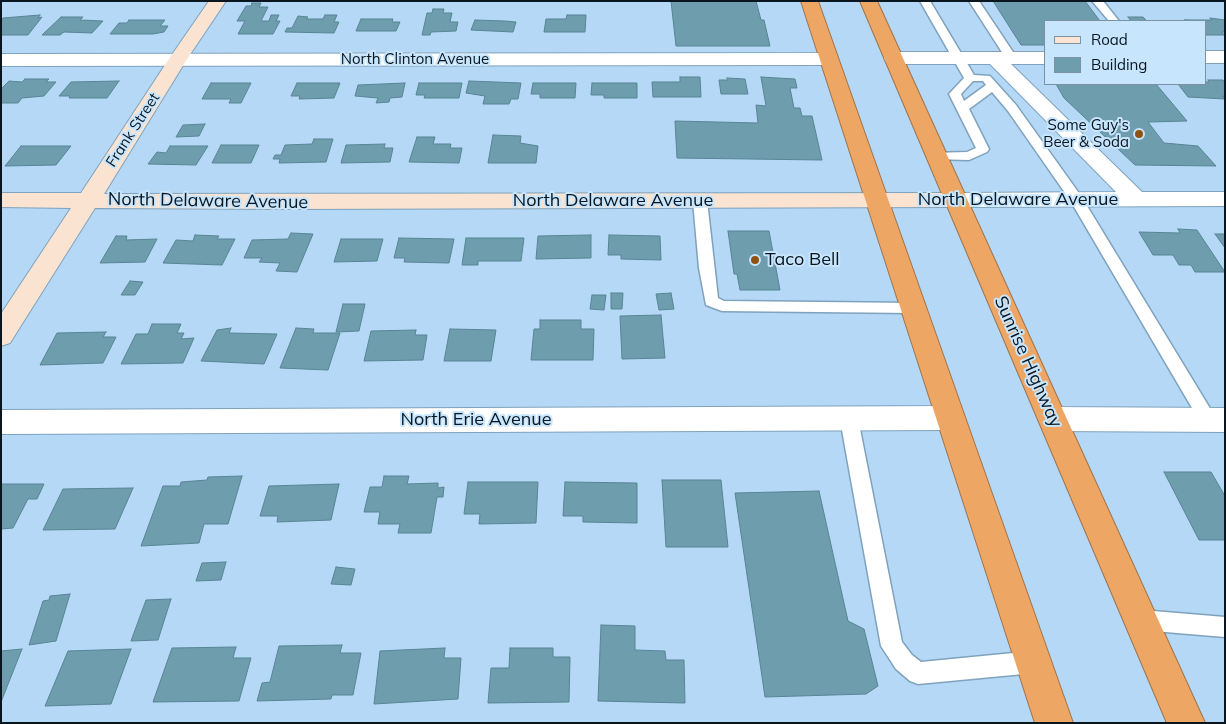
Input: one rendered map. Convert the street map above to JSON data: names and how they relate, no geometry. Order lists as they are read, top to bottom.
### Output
{
  "streets": {
    "highway": ["Sunrise Highway"],
    "street": [
      "North Clinton Avenue",
      "Frank Street",
      "North Delaware Avenue",
      "North Erie Avenue"
    ]
  },
  "crossings": [
    ["North Clinton Avenue", "Frank Street"],
    ["Frank Street", "North Delaware Avenue"],
    ["North Delaware Avenue", "Sunrise Highway"]
  ],
  "places": ["Some Guy's Beer & Soda", "Taco Bell"],
  "legend": ["Road", "Building"]
}
